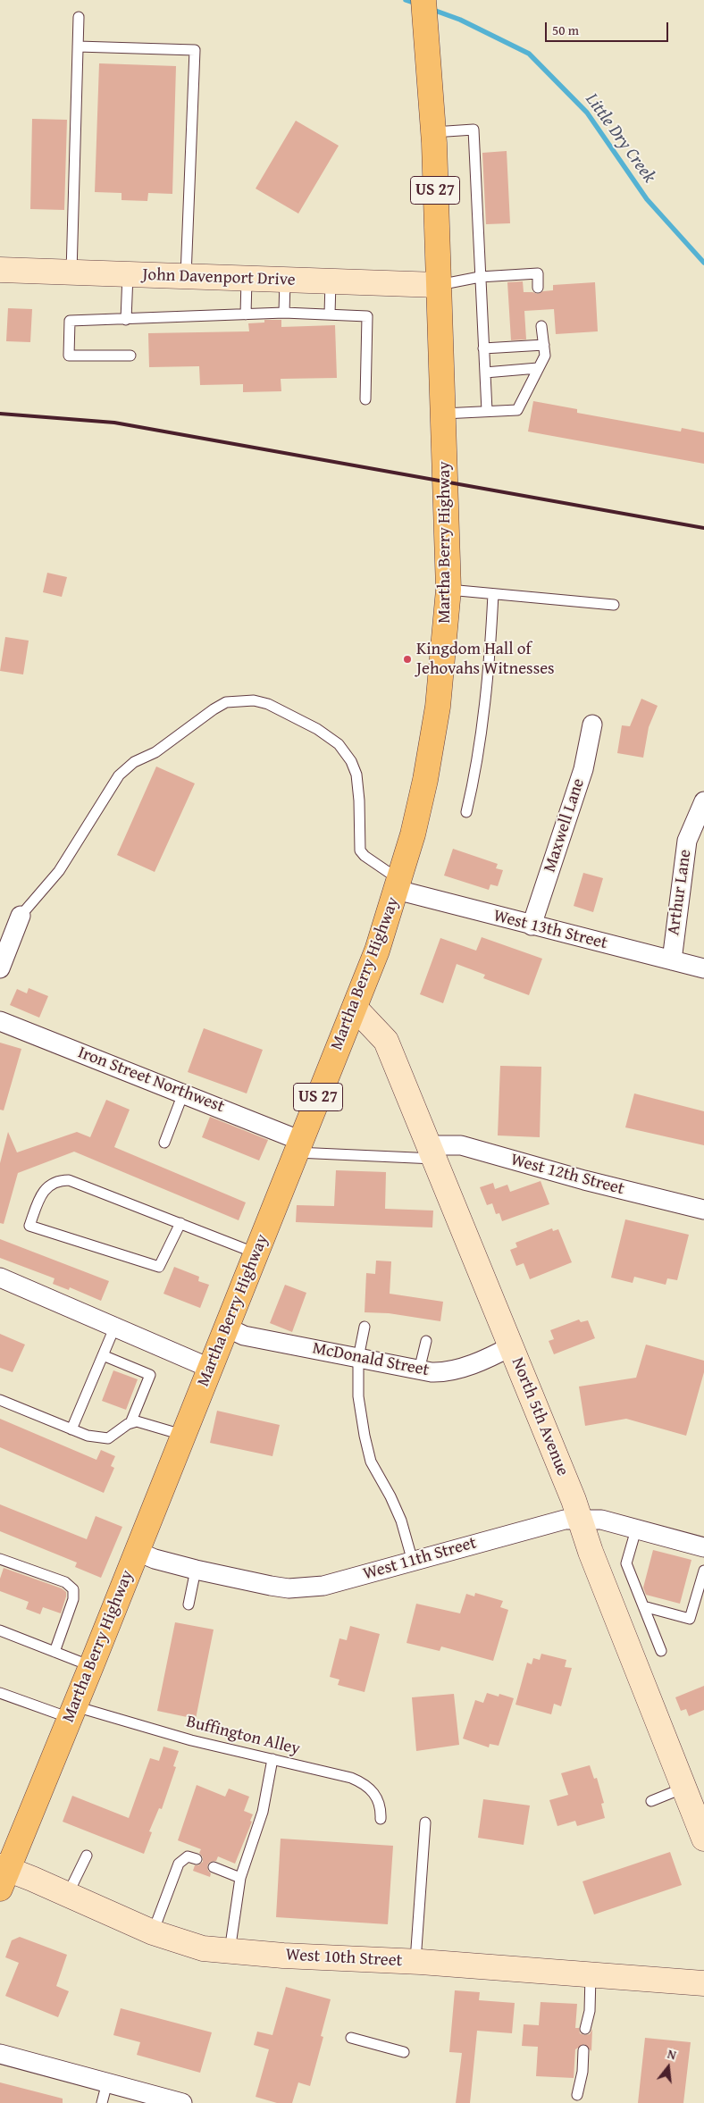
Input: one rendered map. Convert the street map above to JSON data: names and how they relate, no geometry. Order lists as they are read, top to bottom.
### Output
{
  "streets": {
    "main road": ["US 27", "Martha Berry Highway"],
    "street": [
      "John Davenport Drive",
      "Maxwell Lane",
      "Arthur Lane",
      "West 13th Street",
      "Iron Street Northwest",
      "West 12th Street",
      "McDonald Street",
      "North 5th Avenue",
      "West 11th Street",
      "West 10th Street"
    ],
    "lane": ["Buffington Alley"]
  },
  "crossings": [
    ["John Davenport Drive", "Martha Berry Highway"],
    ["Martha Berry Highway", "West 13th Street"],
    ["Martha Berry Highway", "Iron Street Northwest"],
    ["Martha Berry Highway", "McDonald Street"],
    ["Martha Berry Highway", "North 5th Avenue"],
    ["Martha Berry Highway", "West 11th Street"],
    ["Martha Berry Highway", "Buffington Alley"],
    ["Martha Berry Highway", "West 10th Street"],
    ["Maxwell Lane", "West 13th Street"],
    ["Arthur Lane", "West 13th Street"],
    ["West 12th Street", "North 5th Avenue"],
    ["McDonald Street", "North 5th Avenue"],
    ["North 5th Avenue", "West 11th Street"]
  ],
  "water": ["Little Dry Creek"],
  "places": ["Kingdom Hall of Jehovahs Witnesses"],
  "scale_bar": "50 m",
  "north": "top"
}
